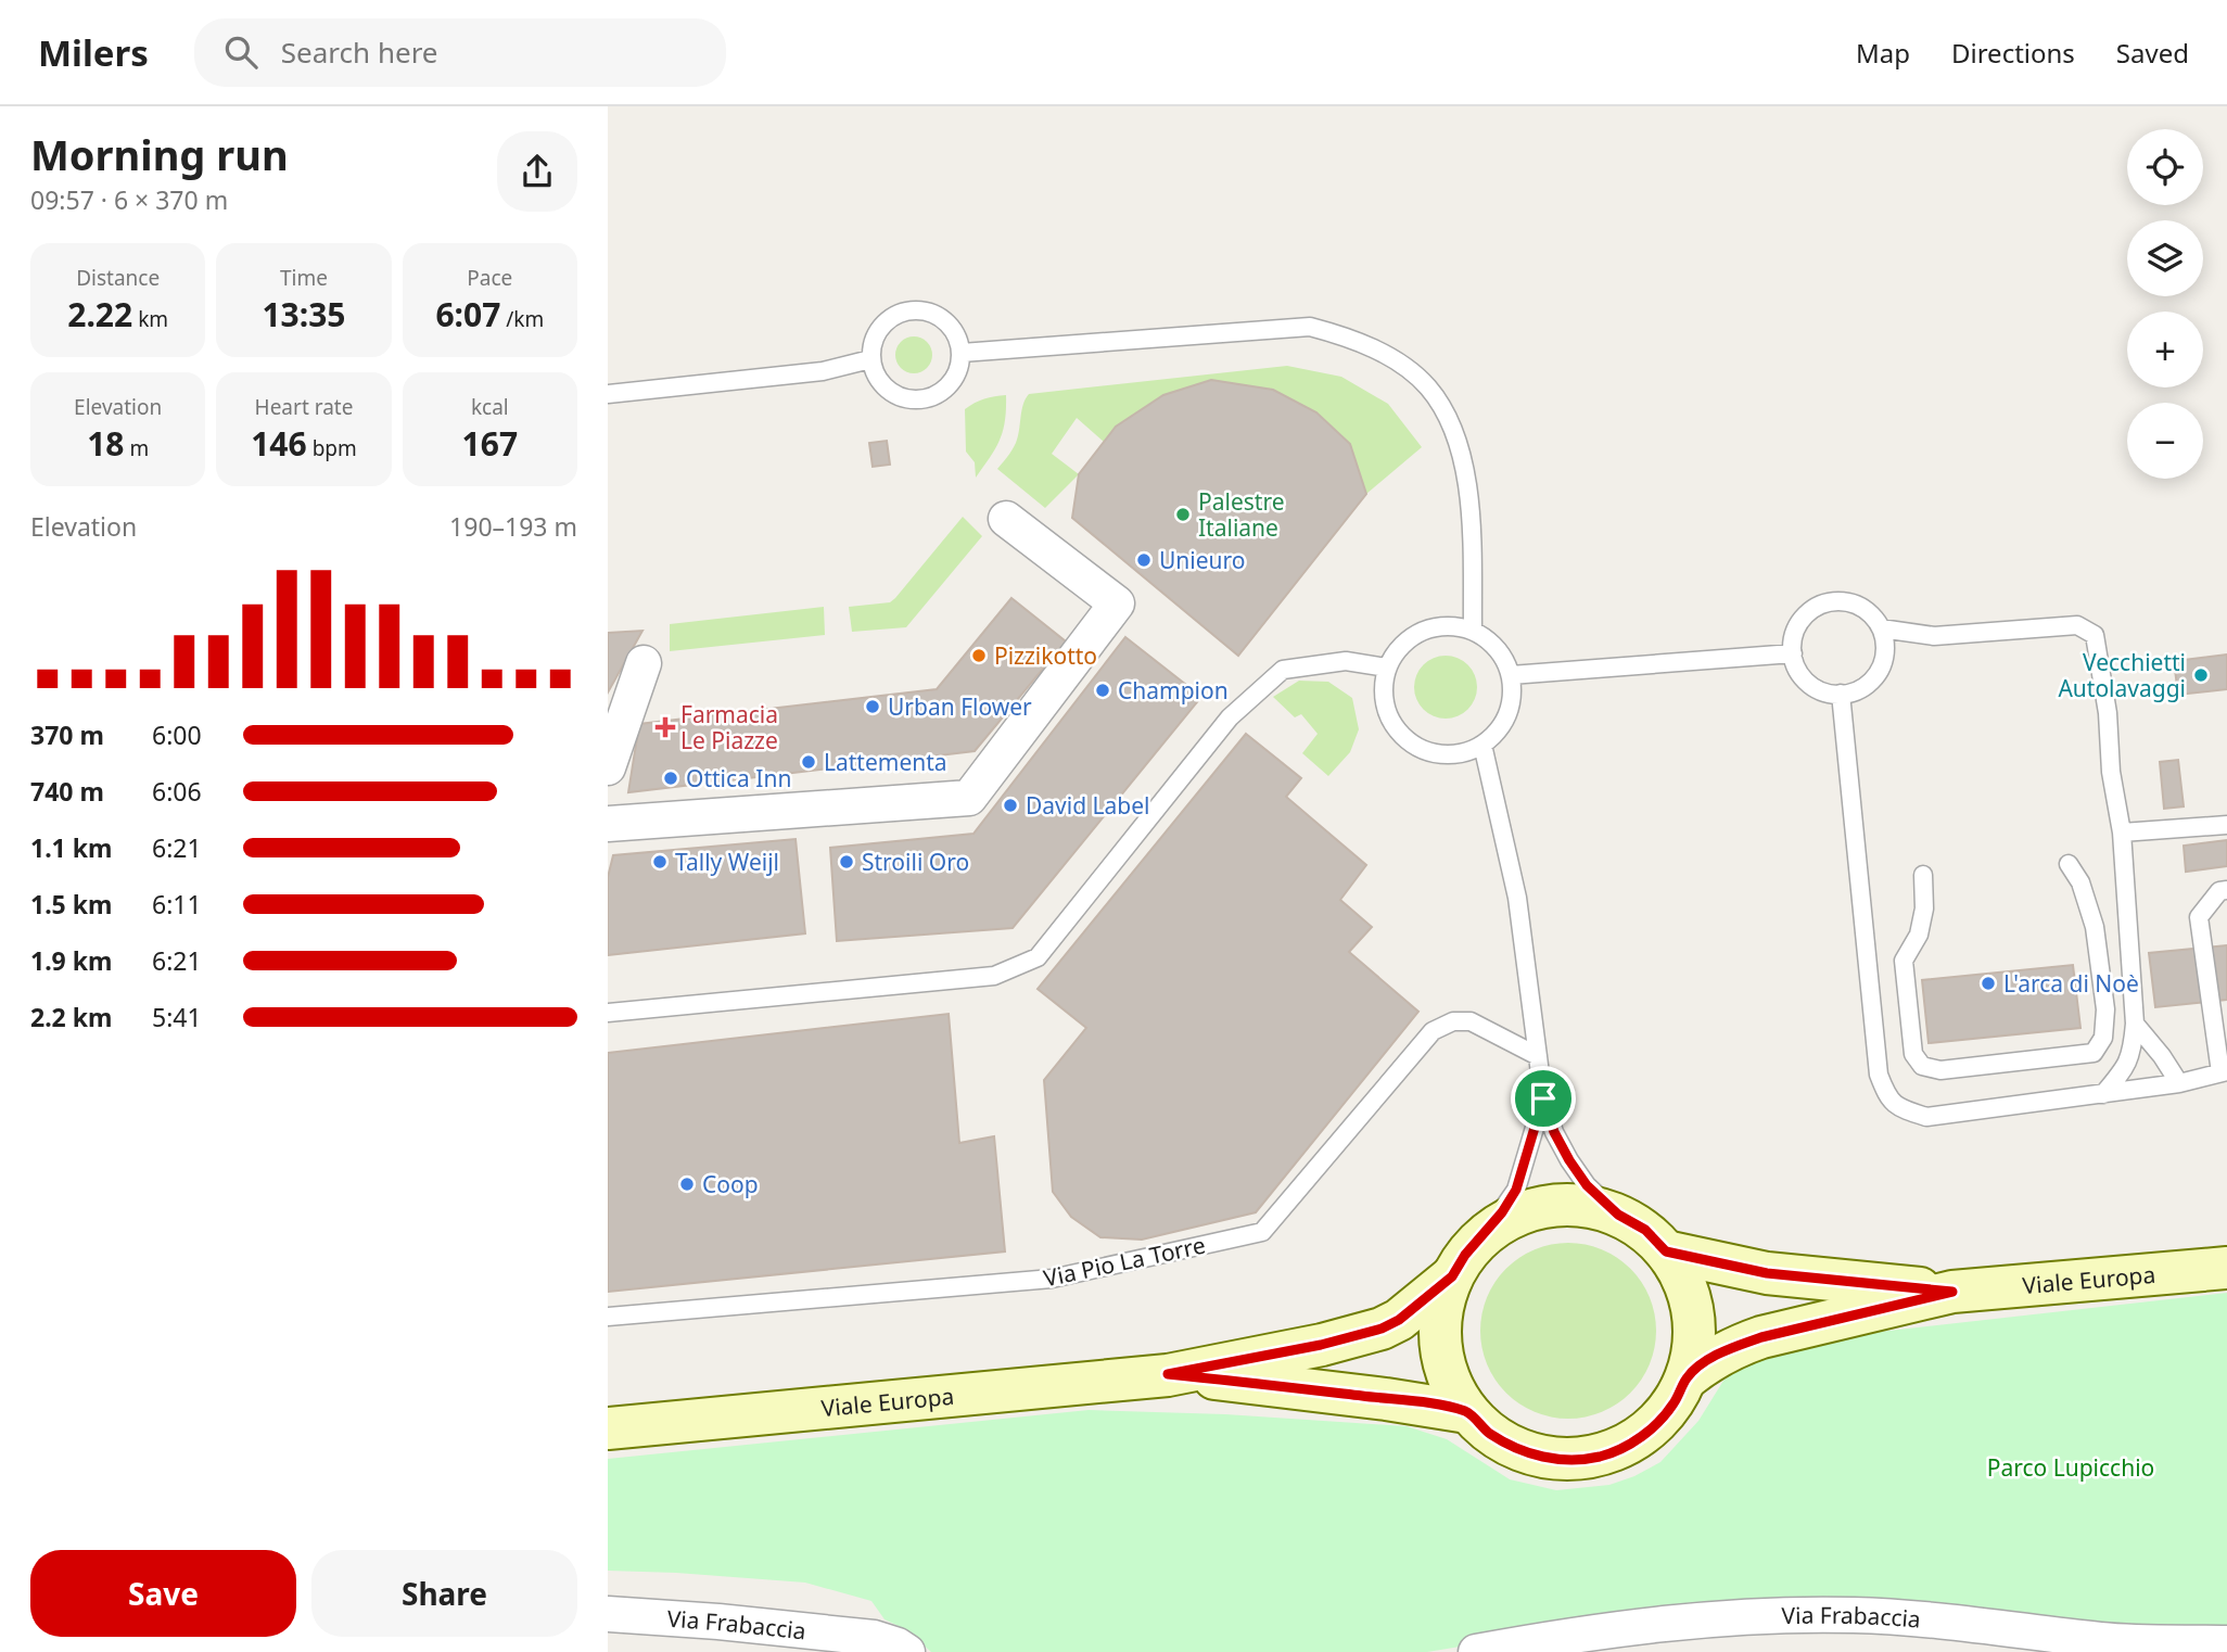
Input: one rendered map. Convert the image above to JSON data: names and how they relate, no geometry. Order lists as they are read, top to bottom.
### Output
{
  "streets": {
    "street": ["Viale Europa", "Via Frabaccia"],
    "lane": ["Via Pio La Torre"]
  },
  "parks": ["Parco Lupicchio"],
  "places": {
    "other": [
      "Palestre Italiane",
      "Unieuro",
      "Pizzikotto",
      "Vecchietti Autolavaggi",
      "Champion",
      "Urban Flower",
      "Lattementa",
      "Ottica Inn",
      "David Label",
      "Tally Weijl",
      "Stroili Oro",
      "L'arca di Noè",
      "Coop"
    ],
    "health": ["Farmacia Le Piazze"]
  },
  "page": {
    "header": "Milers",
    "search": "Search here",
    "nav": ["Map", "Directions", "Saved"],
    "heading": ["Morning run", "09:57 · 6 × 370 m"],
    "map_buttons": ["+", "−"],
    "stats": [
      ["Distance", "2.22 km"],
      ["Time", "13:35"],
      ["Pace", "6:07 /km"],
      ["Elevation", "18 m"],
      ["Heart rate", "146 bpm"],
      ["kcal", "167"]
    ],
    "chart": ["Elevation", "190–193 m"],
    "list": [
      {
        "name": "370 m",
        "note": "6:00"
      },
      {
        "name": "740 m",
        "note": "6:06"
      },
      {
        "name": "1.1 km",
        "note": "6:21"
      },
      {
        "name": "1.5 km",
        "note": "6:11"
      },
      {
        "name": "1.9 km",
        "note": "6:21"
      },
      {
        "name": "2.2 km",
        "note": "5:41"
      }
    ],
    "buttons": ["Save", "Share"]
  }
}
